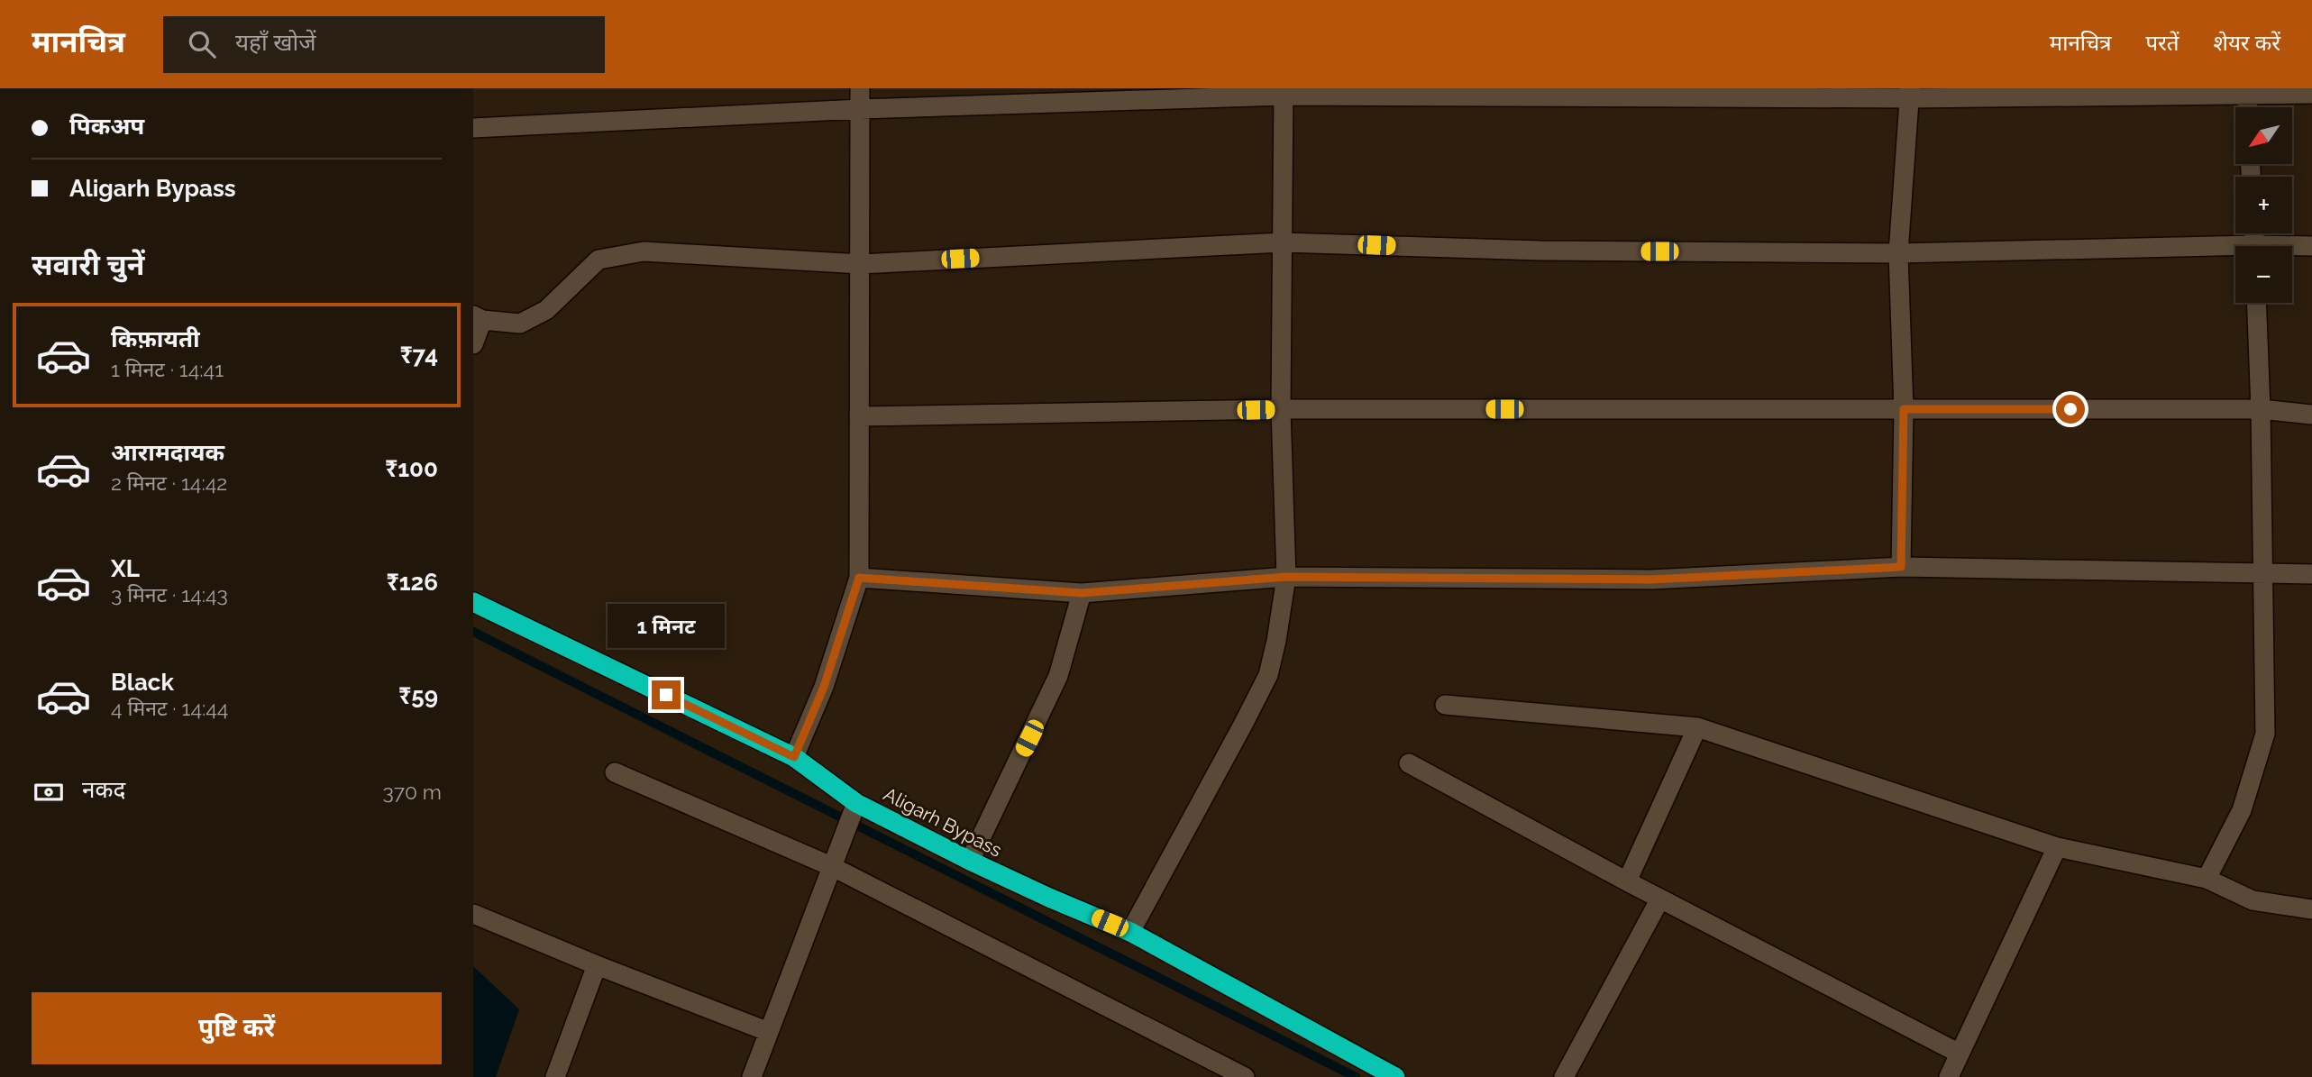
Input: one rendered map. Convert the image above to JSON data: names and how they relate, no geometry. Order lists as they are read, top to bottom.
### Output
{
  "streets": {
    "highway": ["Aligarh Bypass"]
  },
  "north": "bottom left",
  "page": {
    "header": "मानचित्र",
    "search": "यहाँ खोजें",
    "nav": ["मानचित्र", "परतें", "शेयर करें"],
    "banner": ["पिकअप", "Aligarh Bypass"],
    "map_buttons": ["+", "−"],
    "heading": "सवारी चुनें",
    "list": [
      {
        "name": "किफ़ायती",
        "note": "1 मिनट · 14:41",
        "value": "₹74"
      },
      {
        "name": "आरामदायक",
        "note": "2 मिनट · 14:42",
        "value": "₹100"
      },
      {
        "name": "XL",
        "note": "3 मिनट · 14:43",
        "value": "₹126"
      },
      {
        "name": "Black",
        "note": "4 मिनट · 14:44",
        "value": "₹59"
      }
    ],
    "bubble": "1 मिनट",
    "pay": ["नकद", "370 m"],
    "buttons": "पुष्टि करें"
  }
}
